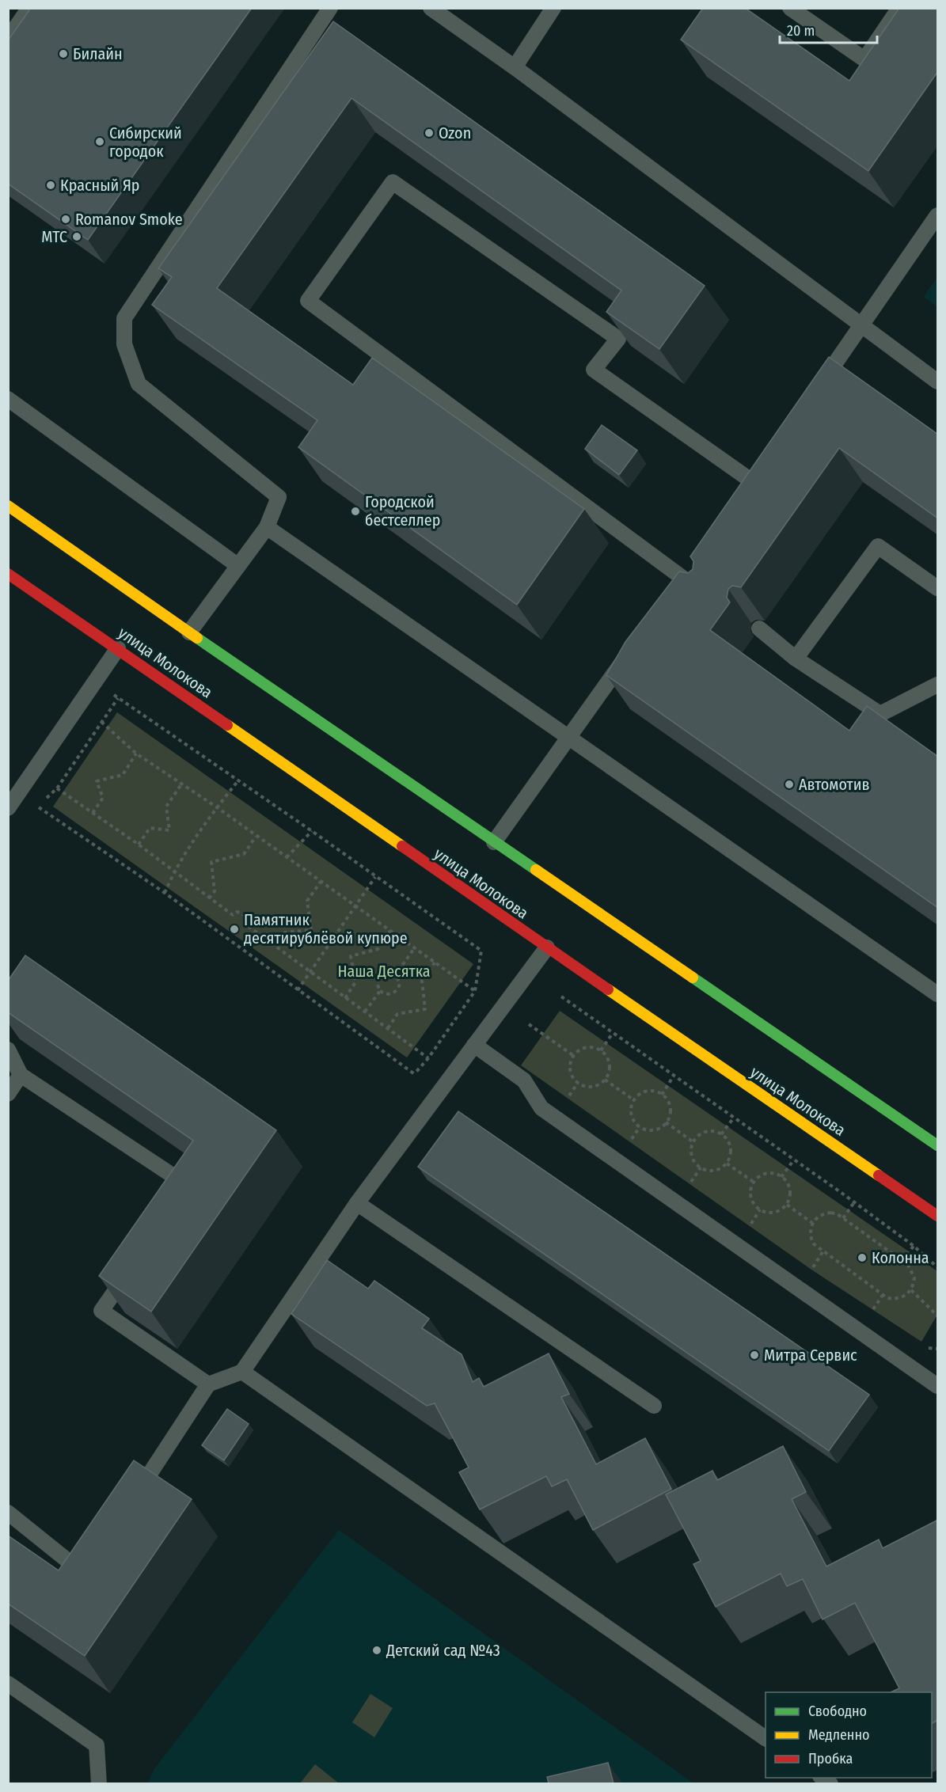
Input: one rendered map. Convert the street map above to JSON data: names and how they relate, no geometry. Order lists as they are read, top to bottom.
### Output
{
  "streets": {
    "main road": ["улица Молокова"]
  },
  "parks": ["Наша Десятка"],
  "places": [
    "Билайн",
    "Ozon",
    "Сибирский городок",
    "Красный Яр",
    "Romanov Smoke",
    "МТС",
    "Городской бестселлер",
    "Автомотив",
    "Памятник десятирублёвой купюре",
    "Колонна",
    "Митра Сервис",
    "Детский сад №43"
  ],
  "legend": ["Свободно", "Медленно", "Пробка"],
  "scale_bar": "20 m"
}
